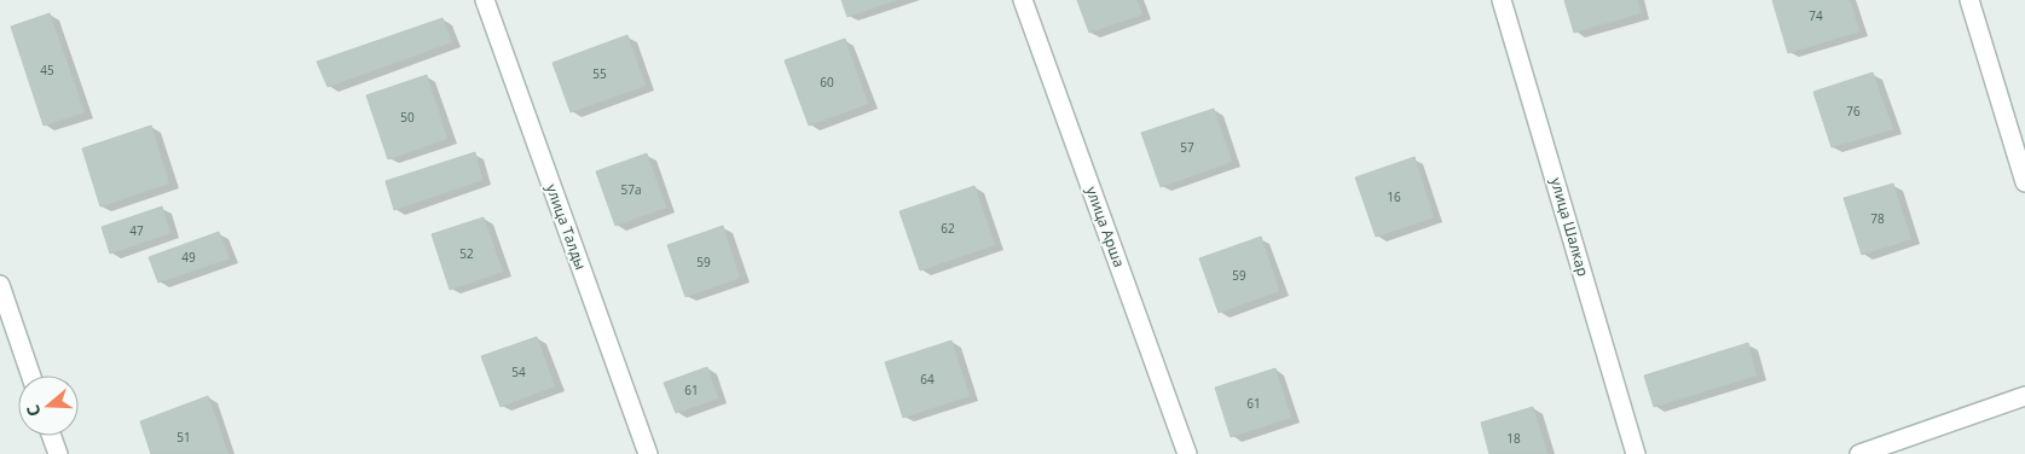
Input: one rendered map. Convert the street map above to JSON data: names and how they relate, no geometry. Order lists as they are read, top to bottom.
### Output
{
  "streets": {
    "street": ["улица Талды", "улица Арша", "улица Шалкар"]
  },
  "house_numbers": [
    "74",
    "45",
    "55",
    "60",
    "76",
    "50",
    "57",
    "57а",
    "16",
    "78",
    "62",
    "47",
    "52",
    "49",
    "59",
    "59",
    "54",
    "64",
    "61",
    "61",
    "51",
    "18"
  ],
  "north": "left"
}
